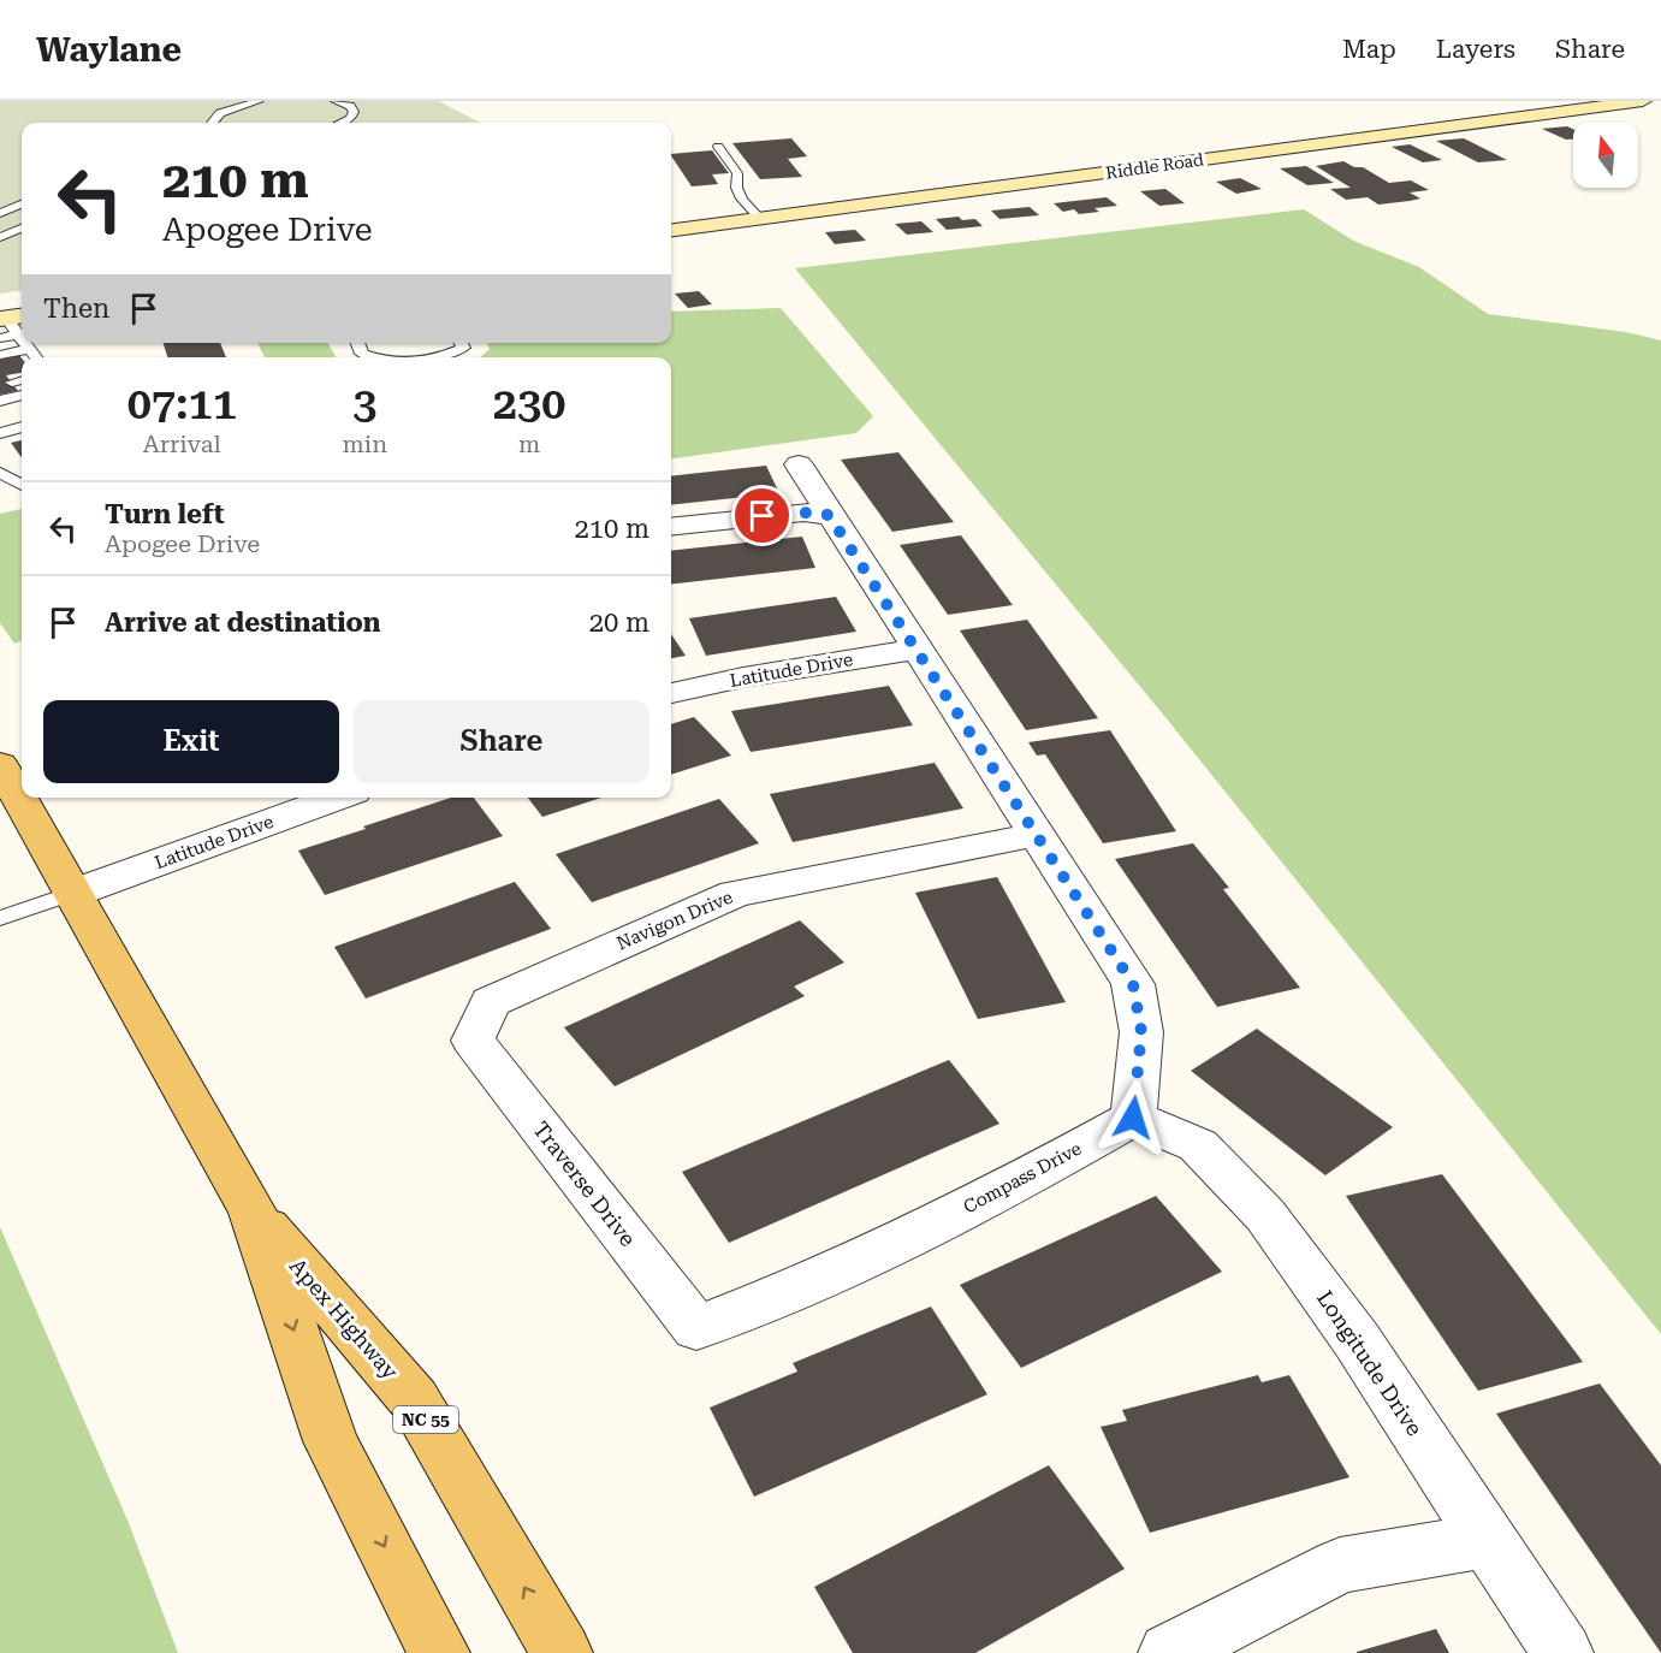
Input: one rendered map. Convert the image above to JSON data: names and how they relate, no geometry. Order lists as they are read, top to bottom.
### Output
{
  "streets": {
    "main road": ["Riddle Road", "Apex Highway", "NC 55"],
    "street": [
      "Latitude Drive",
      "Navigon Drive",
      "Compass Drive",
      "Traverse Drive",
      "Longitude Drive"
    ]
  },
  "crossings": [
    ["Latitude Drive", "Apex Highway"],
    ["Navigon Drive", "Traverse Drive"],
    ["Compass Drive", "Traverse Drive"],
    ["Compass Drive", "Longitude Drive"]
  ],
  "north": "top",
  "page": {
    "header": "Waylane",
    "nav": ["Map", "Layers", "Share"],
    "turn": ["210 m", "Apogee Drive"],
    "then": "Then",
    "eta": [
      "07:11",
      "Arrival",
      "3",
      "min",
      "230",
      "m"
    ],
    "list": [
      {
        "name": "Turn left",
        "note": "Apogee Drive",
        "value": "210 m"
      },
      {
        "name": "Arrive at destination",
        "value": "20 m"
      }
    ],
    "buttons": ["Exit", "Share"]
  }
}
